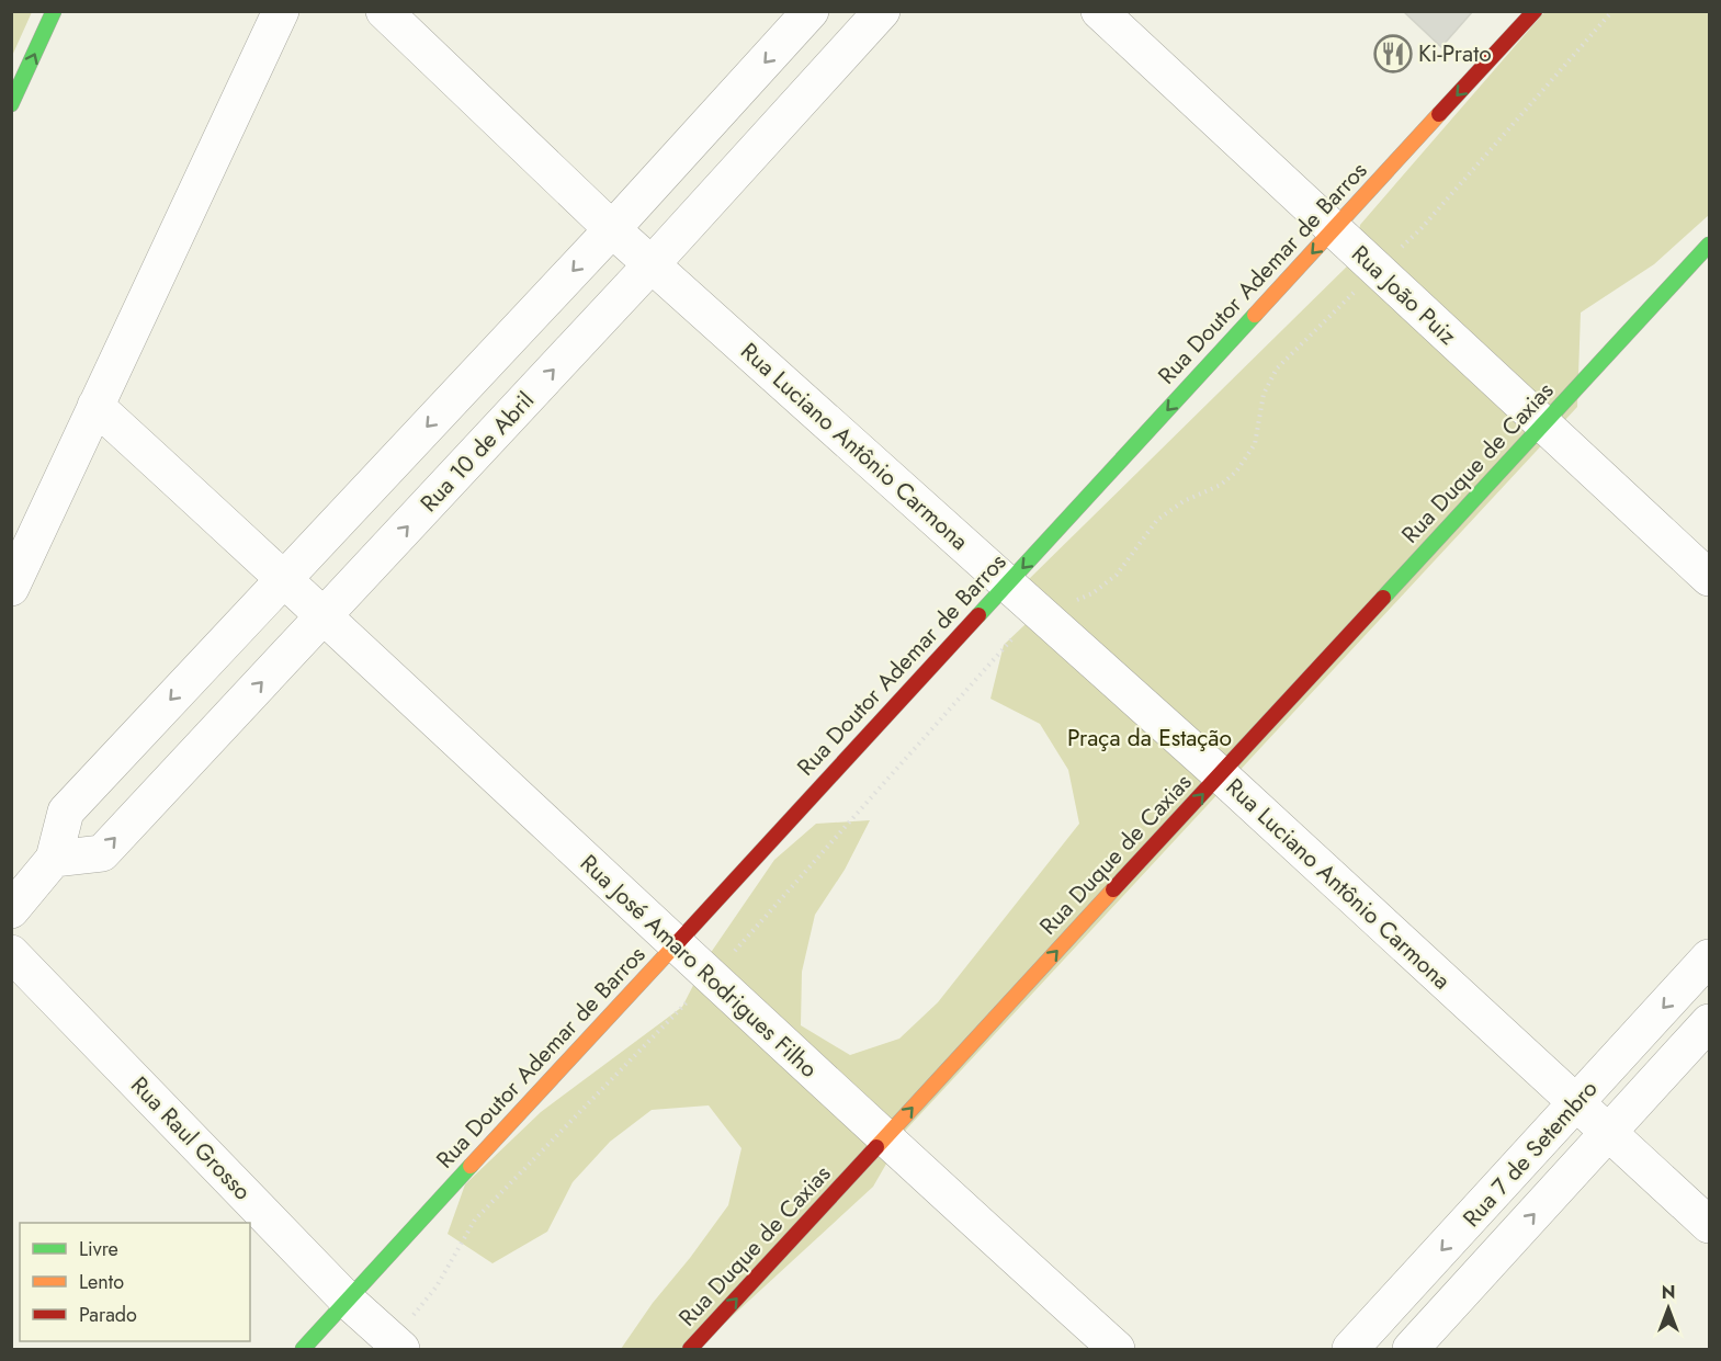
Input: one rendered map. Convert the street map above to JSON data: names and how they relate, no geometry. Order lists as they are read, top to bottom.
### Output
{
  "streets": {
    "main road": ["Rua Doutor Ademar de Barros", "Rua Duque de Caxias"],
    "street": [
      "Rua João Puiz",
      "Rua Luciano Antônio Carmona",
      "Rua 10 de Abril",
      "Rua José Amaro Rodrigues Filho",
      "Rua Raul Grosso",
      "Rua 7 de Setembro"
    ]
  },
  "crossings": [
    ["Rua Doutor Ademar de Barros", "Rua João Puiz"],
    ["Rua Doutor Ademar de Barros", "Rua Luciano Antônio Carmona"],
    ["Rua Doutor Ademar de Barros", "Rua José Amaro Rodrigues Filho"],
    ["Rua Doutor Ademar de Barros", "Rua Raul Grosso"],
    ["Rua João Puiz", "Rua Duque de Caxias"],
    ["Rua Luciano Antônio Carmona", "Rua 10 de Abril"],
    ["Rua Luciano Antônio Carmona", "Rua Duque de Caxias"],
    ["Rua Luciano Antônio Carmona", "Rua 7 de Setembro"],
    ["Rua 10 de Abril", "Rua José Amaro Rodrigues Filho"],
    ["Rua Duque de Caxias", "Rua José Amaro Rodrigues Filho"]
  ],
  "one_way": ["Rua Doutor Ademar de Barros", "Rua Duque de Caxias"],
  "parks": ["Praça da Estação"],
  "places": {
    "restaurant": ["Ki-Prato"]
  },
  "legend": ["Livre", "Lento", "Parado"],
  "north": "top"
}
